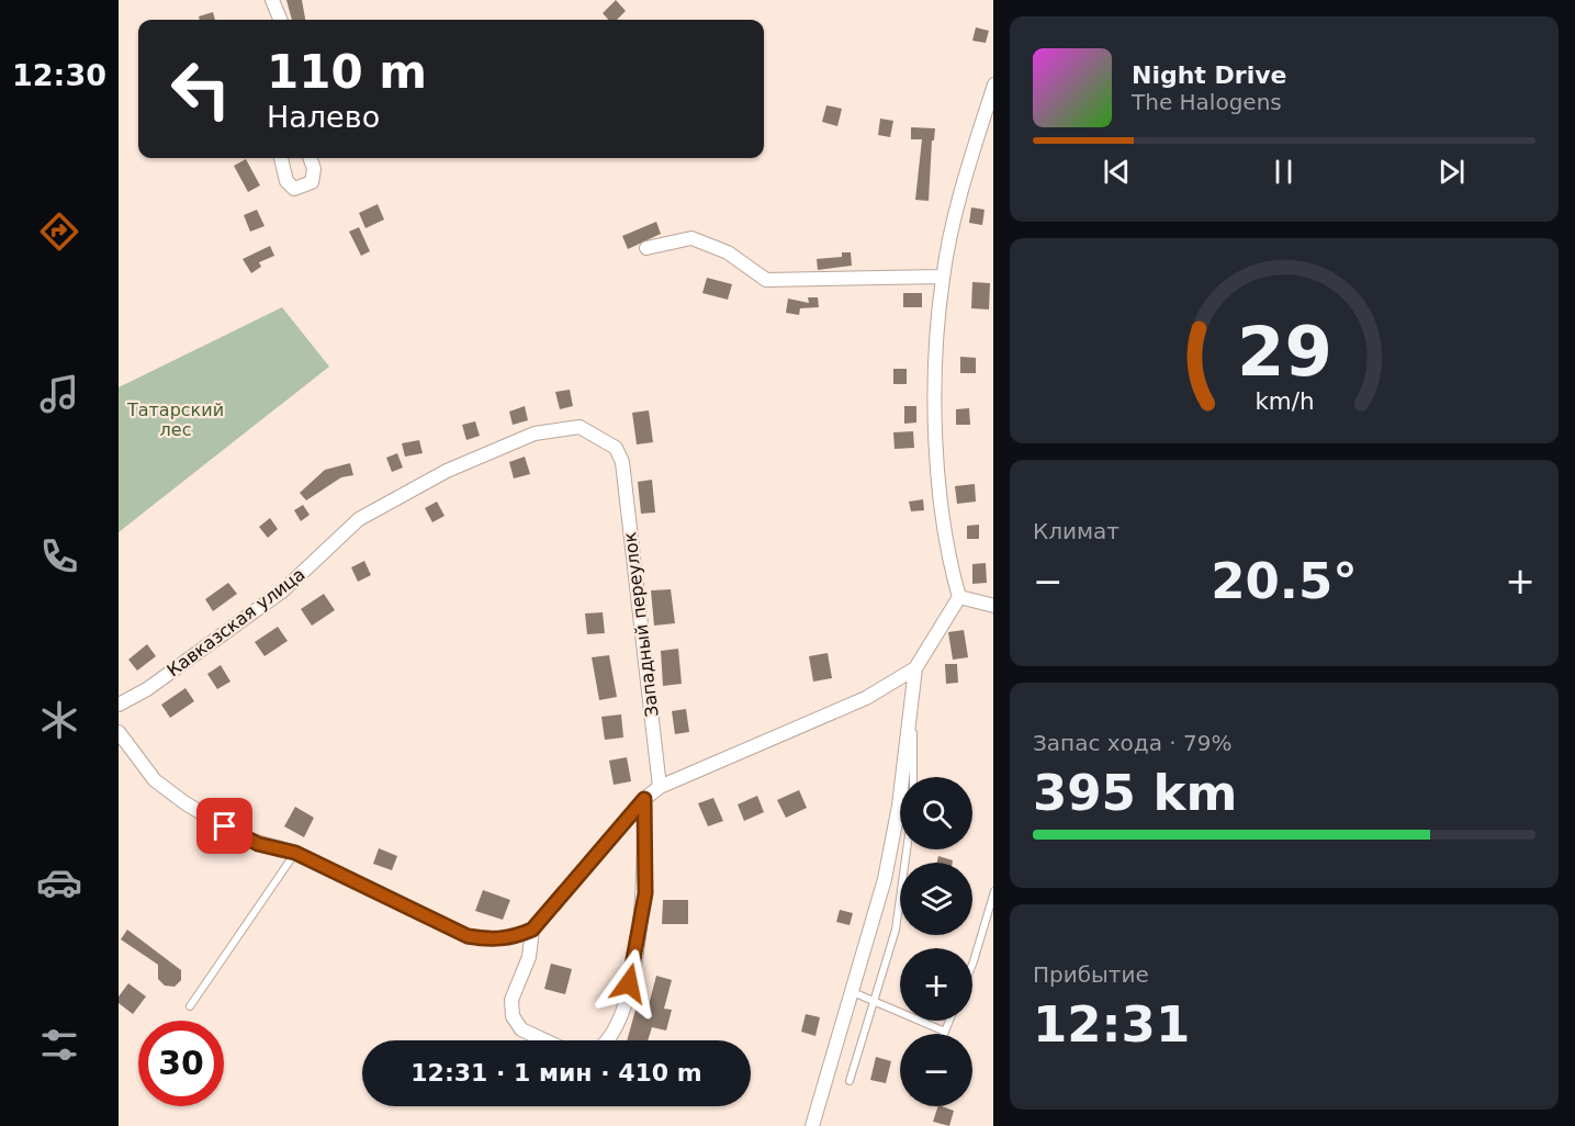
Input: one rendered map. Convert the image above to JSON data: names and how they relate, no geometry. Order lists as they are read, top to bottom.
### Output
{
  "streets": {
    "street": ["Кавказская улица", "Западный переулок"]
  },
  "crossings": [
    ["Кавказская улица", "Западный переулок"]
  ],
  "parks": ["Татарский лес"],
  "page": {
    "tabs": "12:30",
    "turn": ["110 m", "Налево"],
    "song": ["Night Drive", "The Halogens"],
    "tile": [
      "Климат",
      ["Запас хода · 79%", "395 km"],
      ["Прибытие", "12:31"]
    ],
    "heat": ["−", "20.5°", "+"],
    "map_buttons": ["+", "−"],
    "limit": "30",
    "trip": "12:31 · 1 мин · 410 m",
    "gauge": ["29", "km/h"]
  }
}
